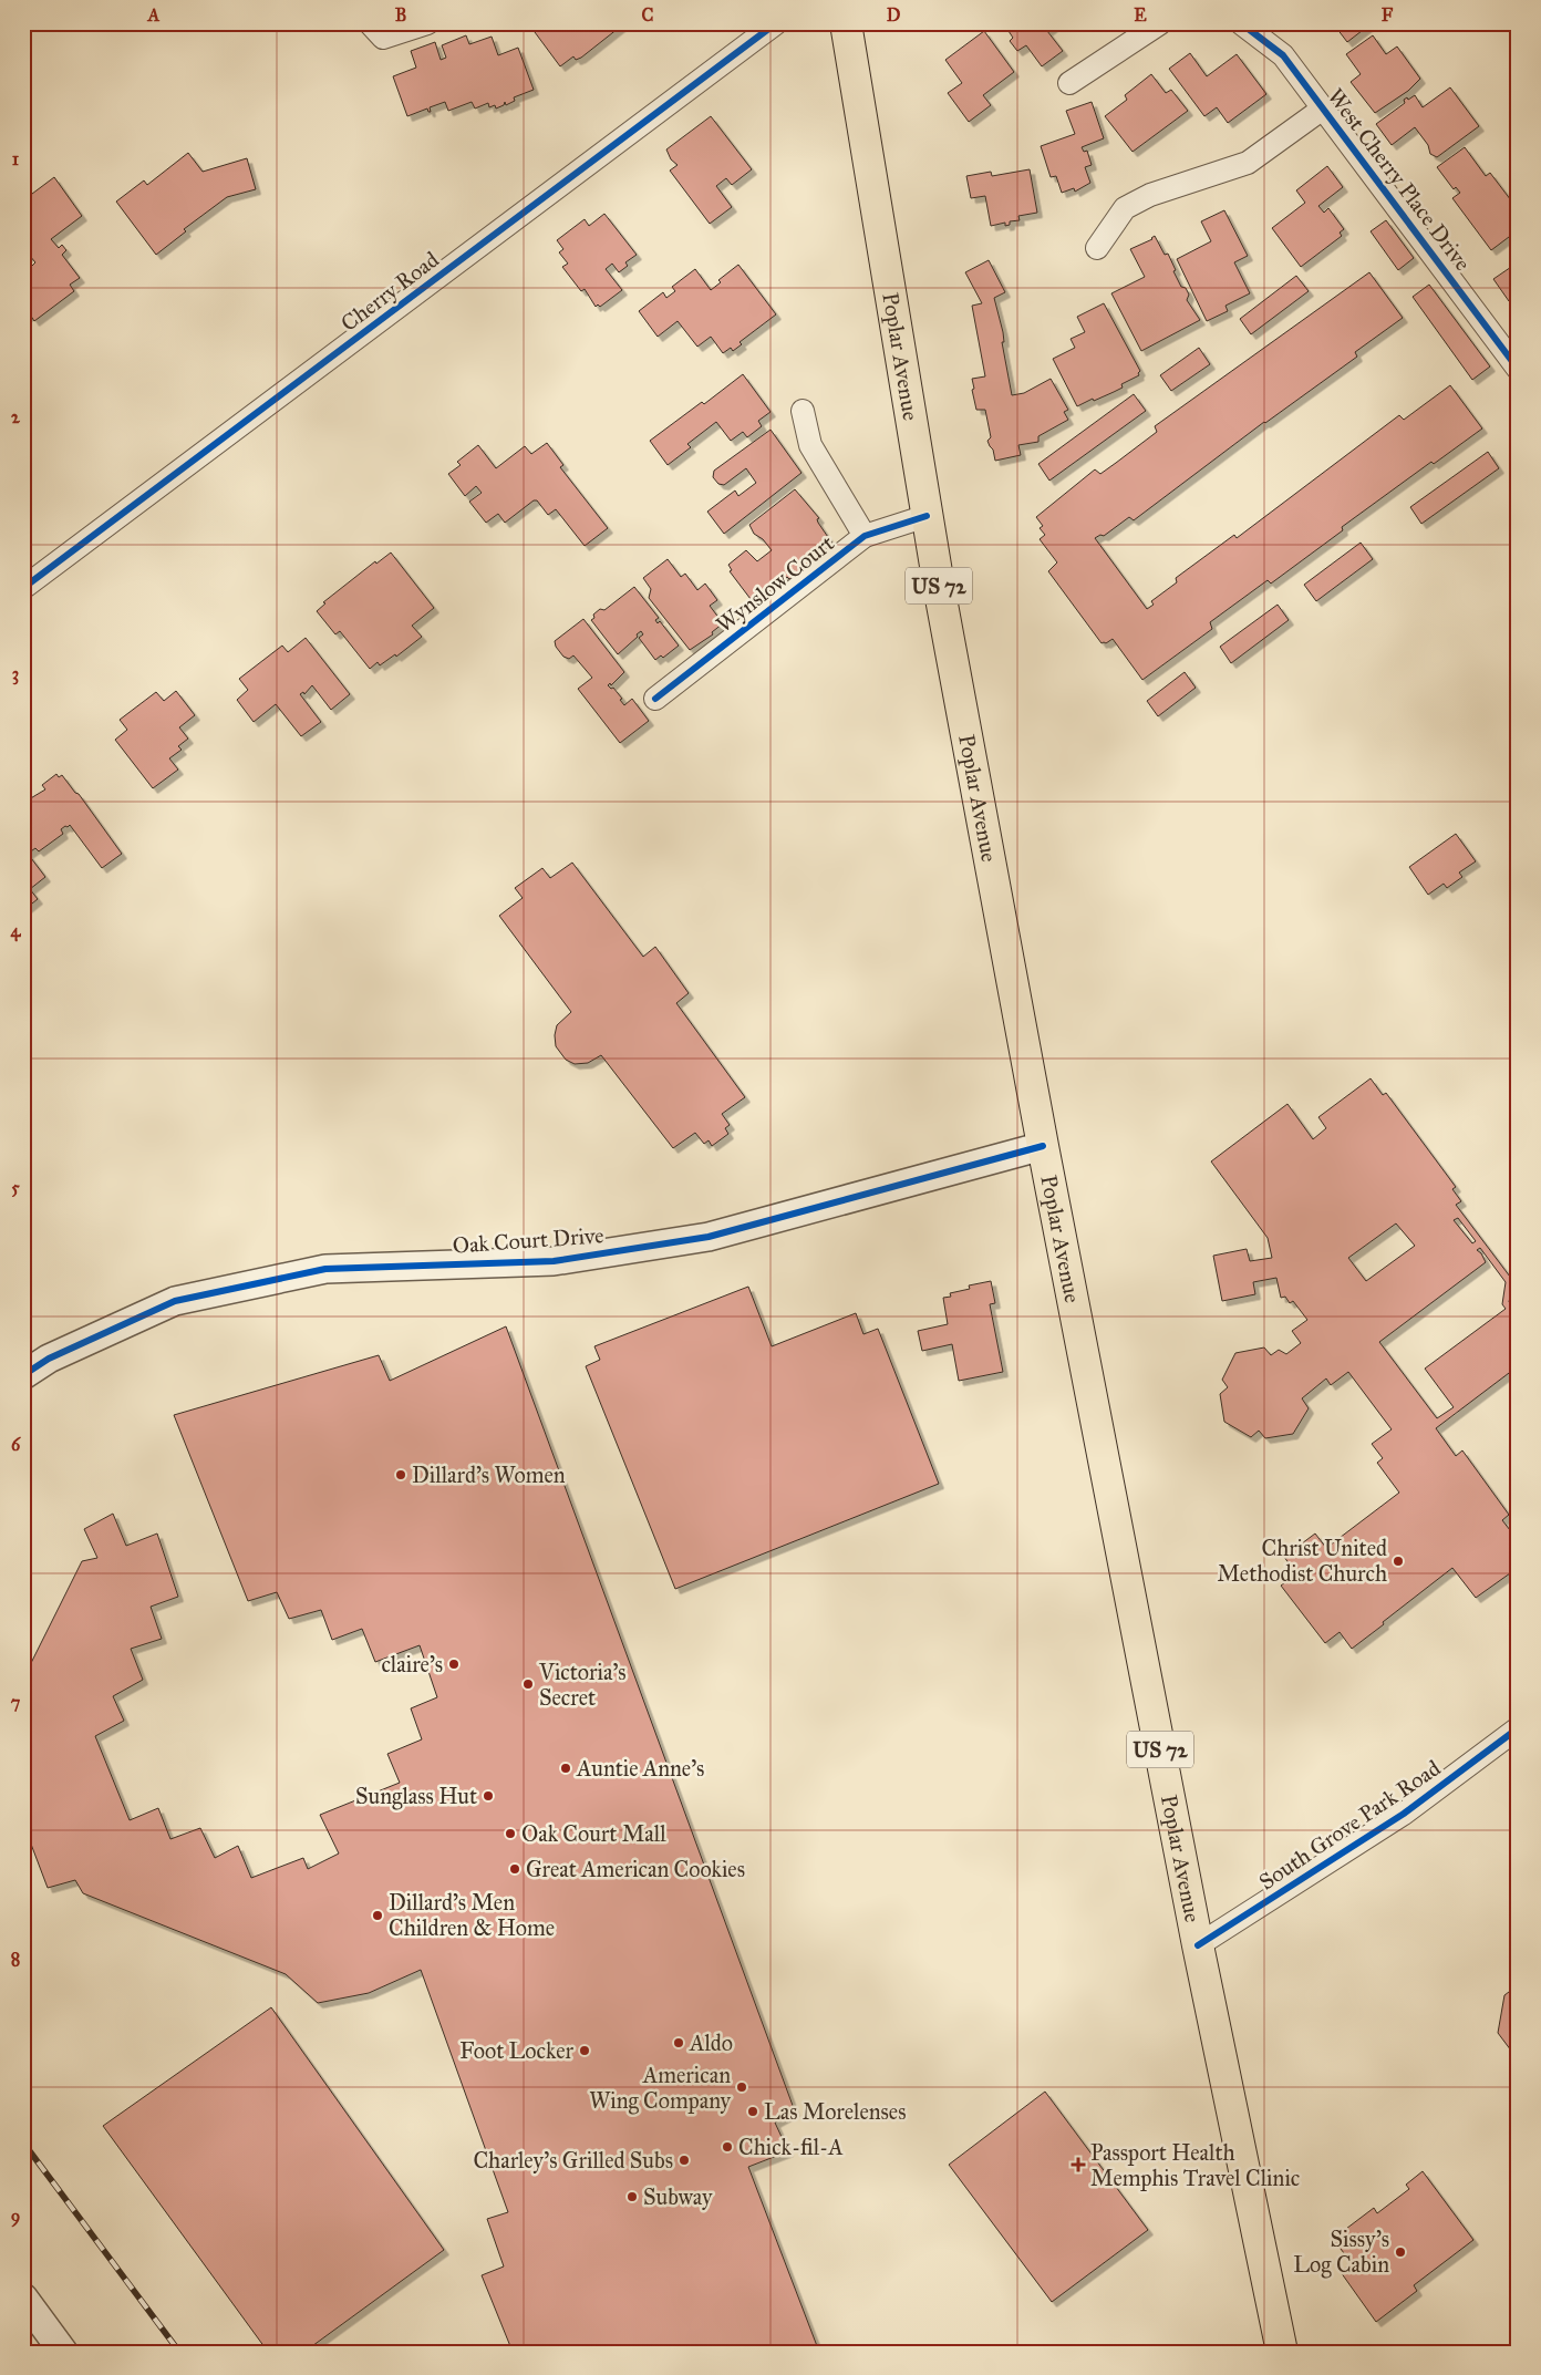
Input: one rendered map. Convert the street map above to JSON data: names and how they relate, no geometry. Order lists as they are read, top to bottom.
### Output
{
  "streets": {
    "main road": ["Poplar Avenue", "US 72"],
    "street": [
      "West Cherry Place Drive",
      "Cherry Road",
      "Wynslow Court",
      "Oak Court Drive",
      "South Grove Park Road"
    ]
  },
  "crossings": [
    ["Poplar Avenue", "Wynslow Court"],
    ["Poplar Avenue", "Oak Court Drive"],
    ["Poplar Avenue", "South Grove Park Road"]
  ],
  "places": {
    "other": [
      "Dillard's Women",
      "Christ United Methodist Church",
      "claire's",
      "Victoria's Secret",
      "Auntie Anne's",
      "Sunglass Hut",
      "Oak Court Mall",
      "Great American Cookies",
      "Dillard's Men Children & Home",
      "Aldo",
      "Foot Locker",
      "American Wing Company",
      "Las Morelenses",
      "Chick-fil-A",
      "Charley's Grilled Subs",
      "Subway",
      "Sissy's Log Cabin"
    ],
    "health": ["Passport Health Memphis Travel Clinic"]
  },
  "grid": {
    "columns": [
      "A",
      "B",
      "C",
      "D",
      "E",
      "F"
    ],
    "rows": [
      "1",
      "2",
      "3",
      "4",
      "5",
      "6",
      "7",
      "8",
      "9"
    ]
  }
}
